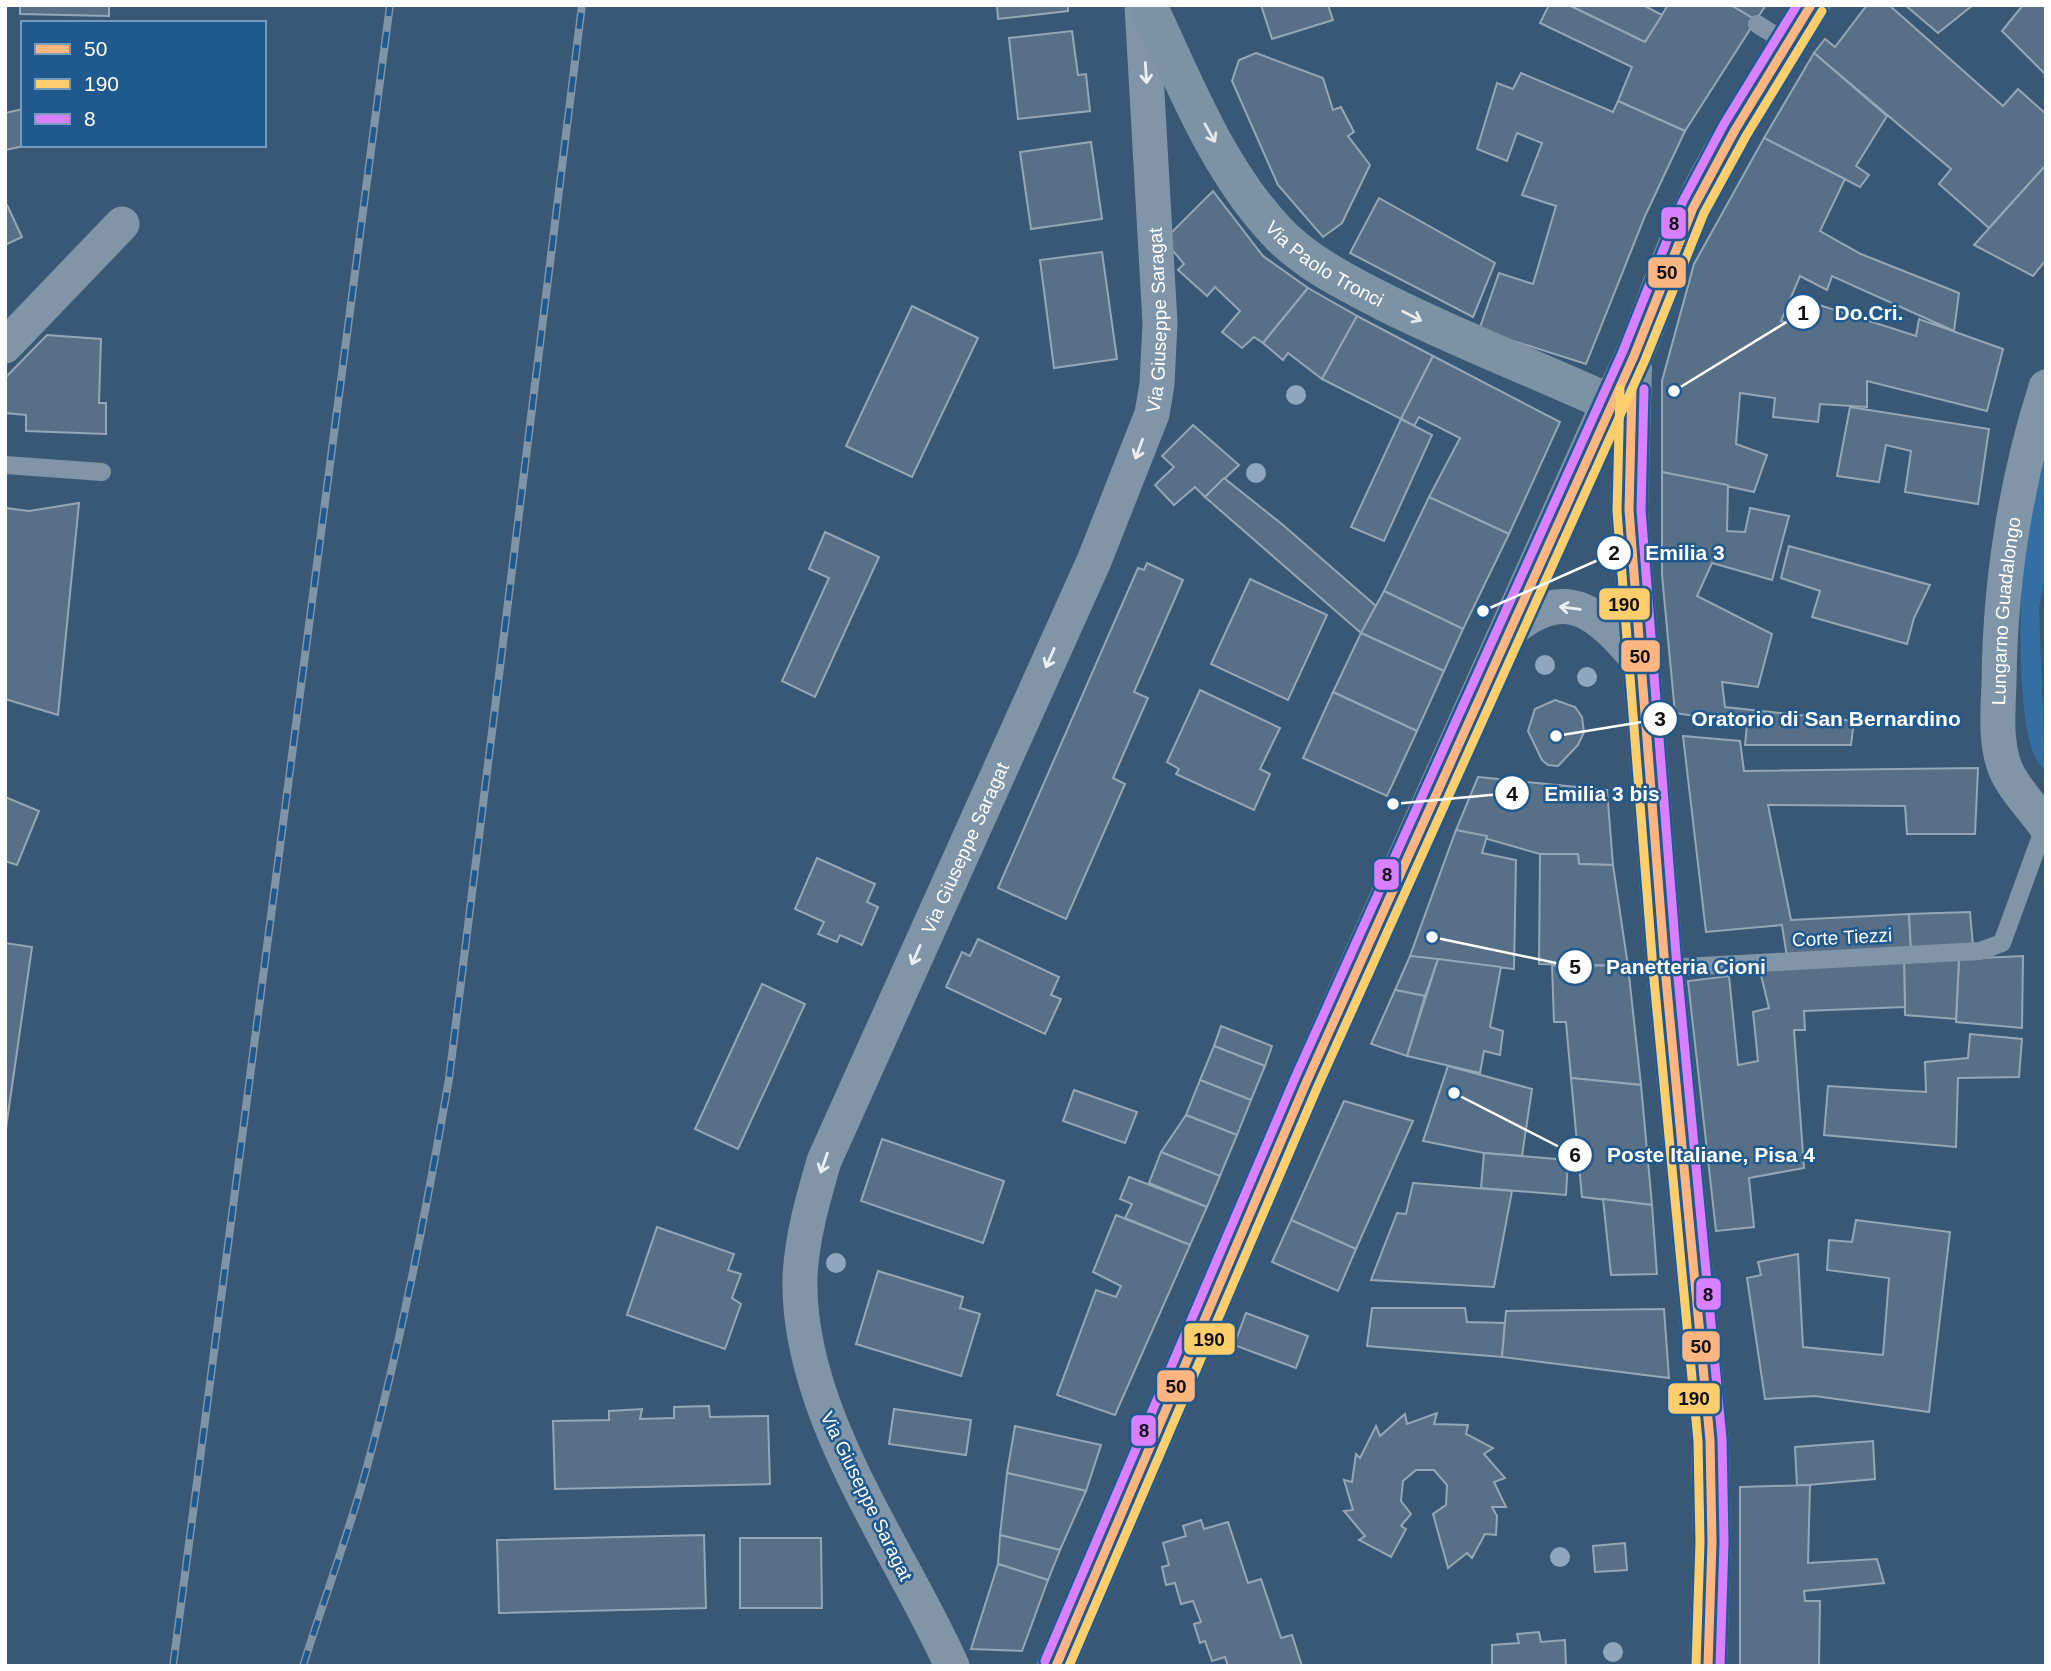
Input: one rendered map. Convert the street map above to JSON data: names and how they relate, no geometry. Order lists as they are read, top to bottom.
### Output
{
  "streets": {
    "main road": ["Via Paolo Tronci"],
    "street": ["Via Giuseppe Saragat", "Lungarno Guadalongo"],
    "lane": ["Corte Tiezzi"]
  },
  "crossings": [
    ["Lungarno Guadalongo", "Corte Tiezzi"]
  ],
  "one_way": ["Via Paolo Tronci", "Via Giuseppe Saragat"],
  "places": [
    "Do.Cri.",
    "Emilia 3",
    "Oratorio di San Bernardino",
    "Emilia 3 bis",
    "Panetteria Cioni",
    "Poste Italiane, Pisa 4"
  ],
  "lines": ["transit line 50", "transit line 8", "transit line 190"],
  "legend": ["50", "190", "8"]
}
